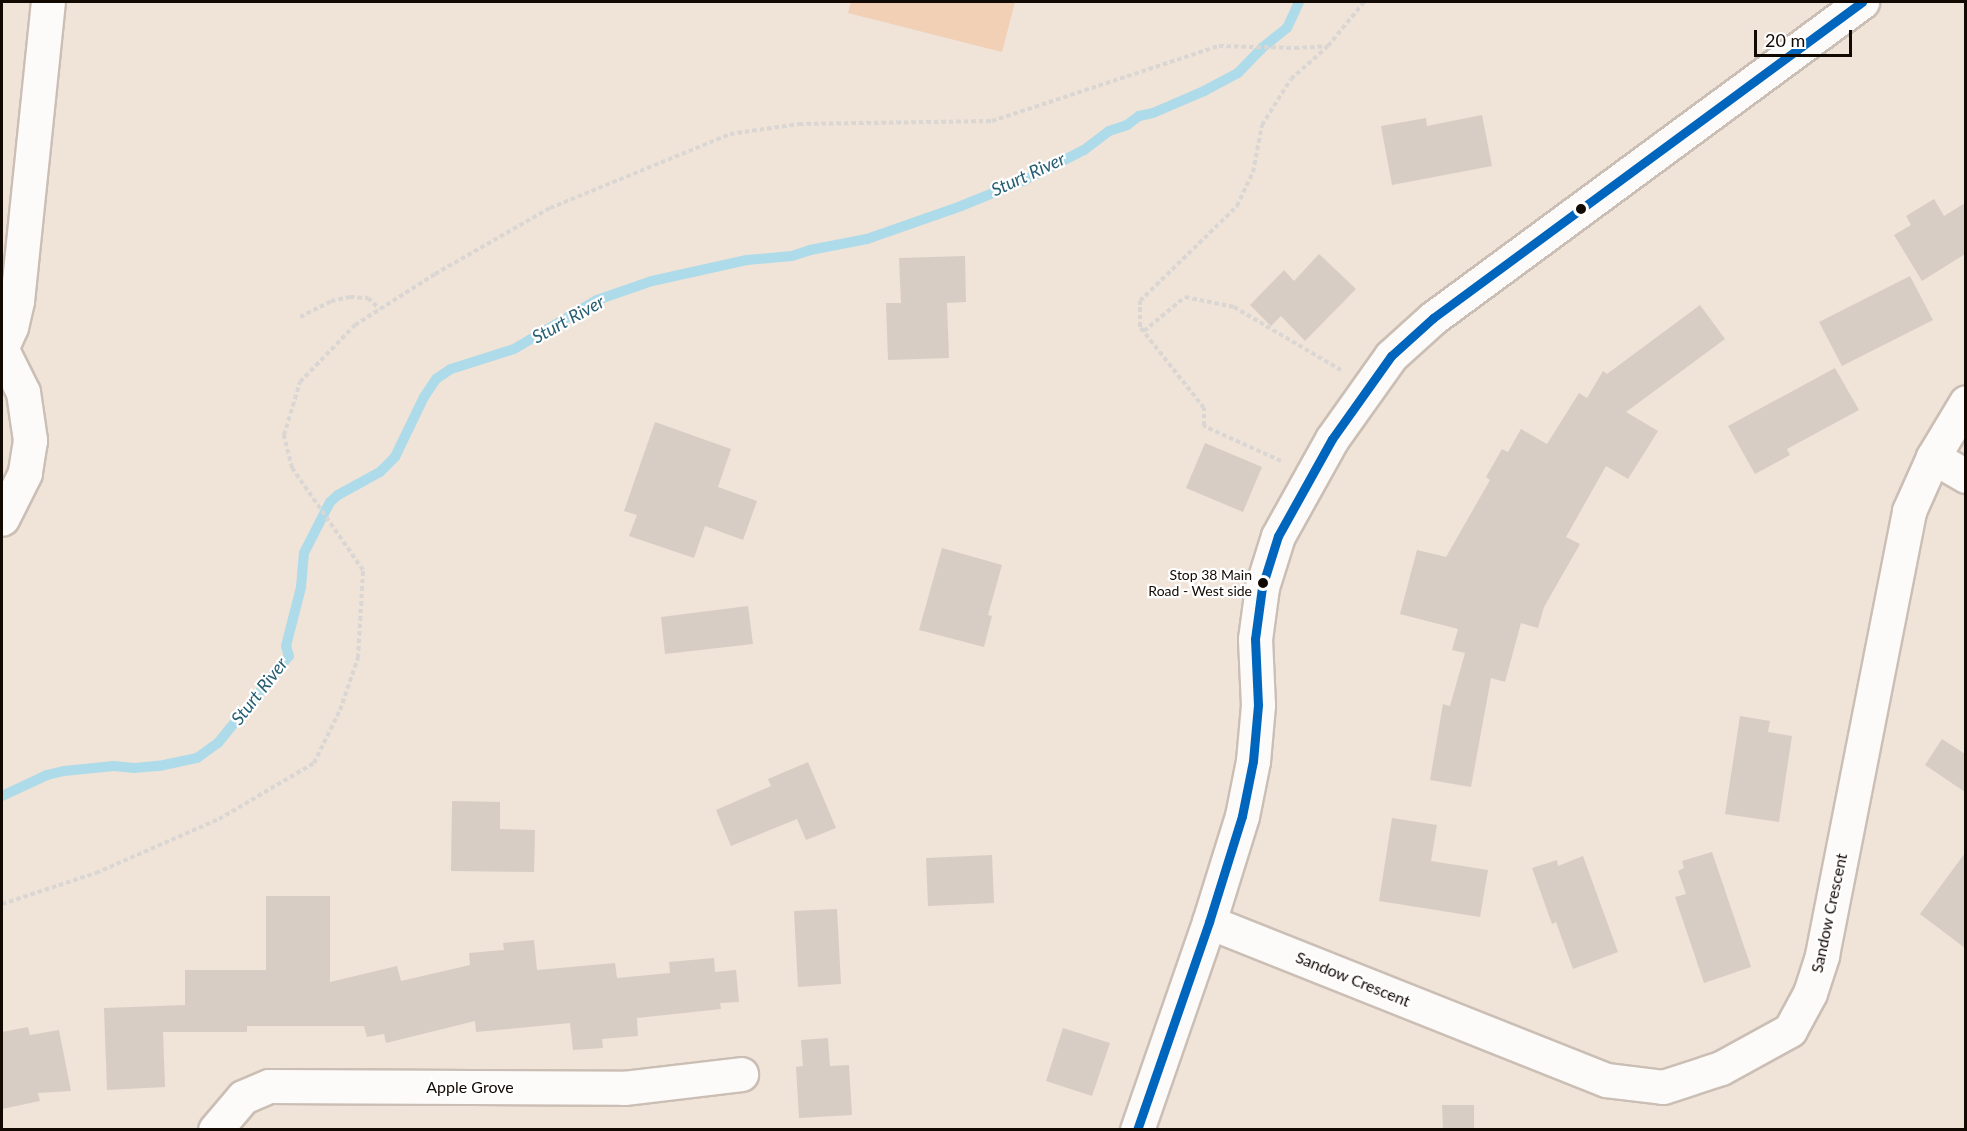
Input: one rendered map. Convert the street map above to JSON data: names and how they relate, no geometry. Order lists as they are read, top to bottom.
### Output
{
  "streets": {
    "street": ["Sandow Crescent", "Apple Grove"]
  },
  "water": ["Sturt River"],
  "places": ["Stop 38 Main Road - West side"],
  "scale_bar": "20 m"
}
